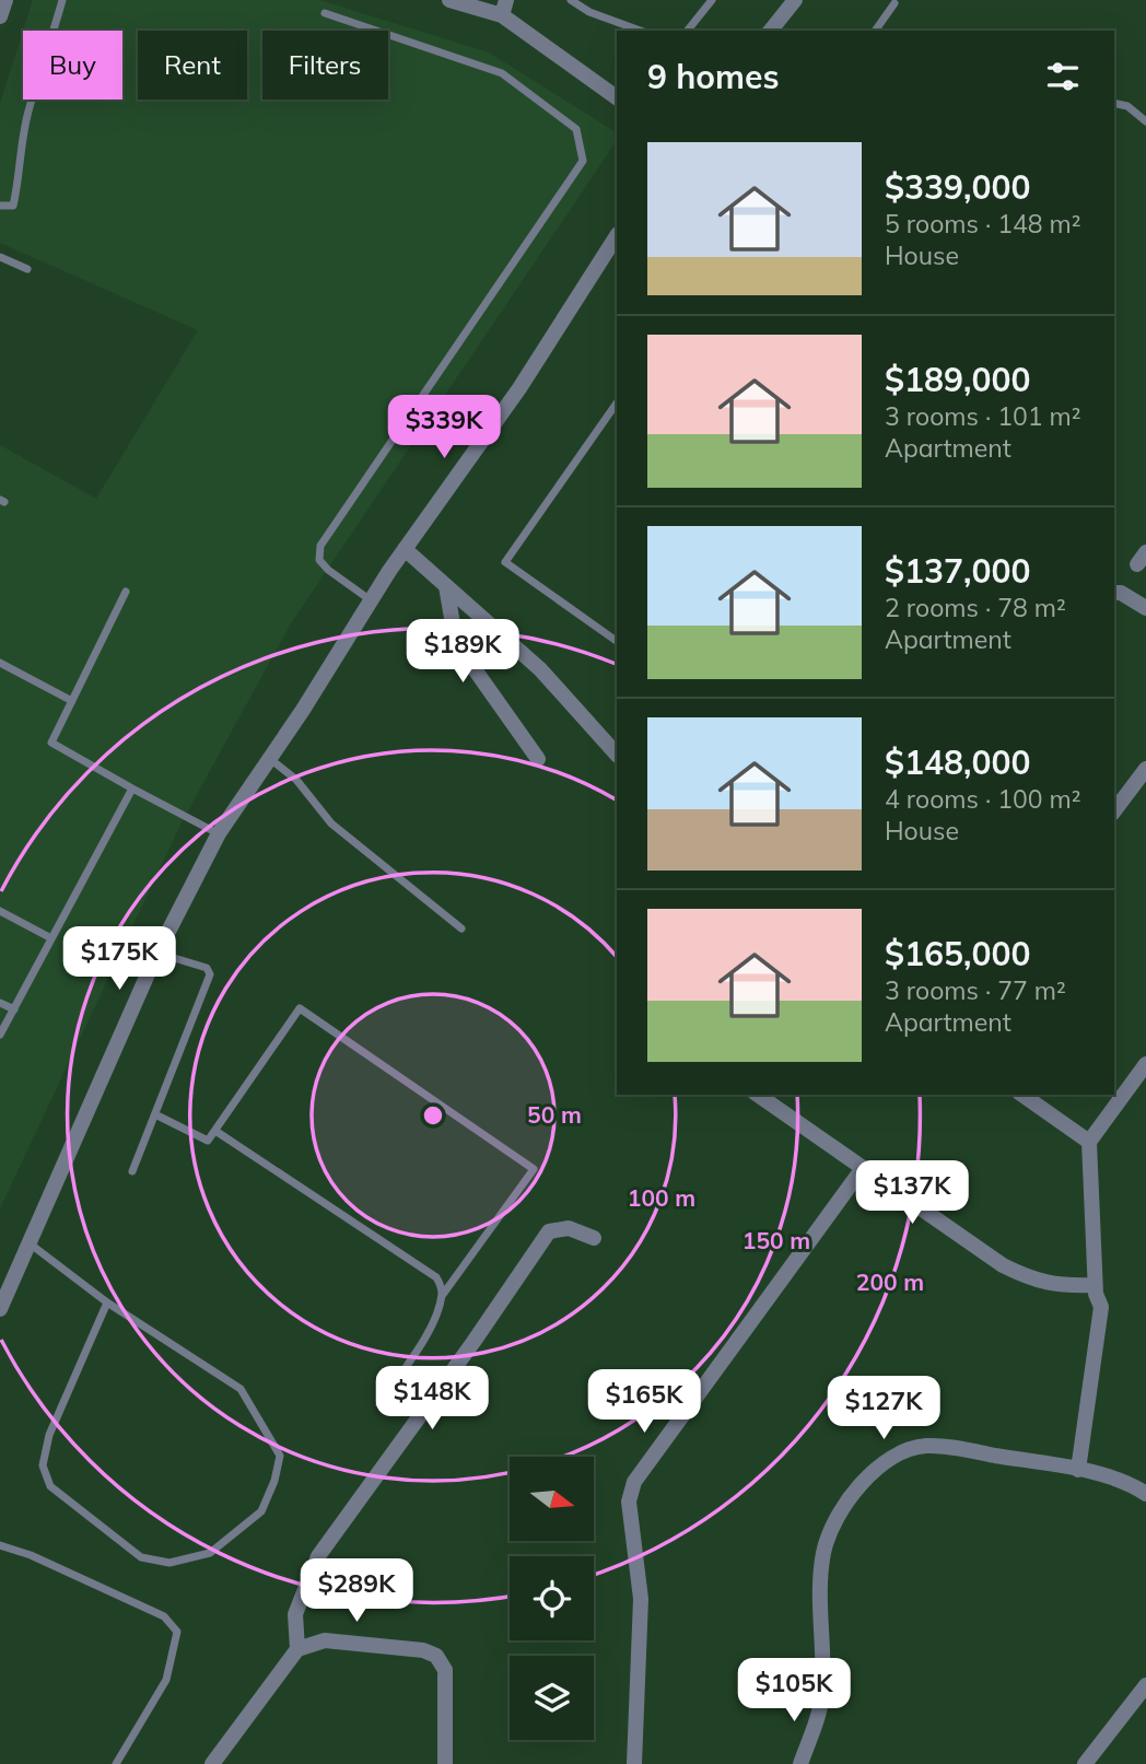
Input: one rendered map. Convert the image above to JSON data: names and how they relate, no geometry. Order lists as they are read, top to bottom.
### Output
{
  "north": "right",
  "page": {
    "chip": ["Buy", "Rent", "Filters"],
    "heading": "9 homes",
    "list": [
      {
        "name": "$339,000",
        "note": "5 rooms · 148 m² · House"
      },
      {
        "name": "$189,000",
        "note": "3 rooms · 101 m² · Apartment"
      },
      {
        "name": "$137,000",
        "note": "2 rooms · 78 m² · Apartment"
      },
      {
        "name": "$148,000",
        "note": "4 rooms · 100 m² · House"
      },
      {
        "name": "$165,000",
        "note": "3 rooms · 77 m² · Apartment"
      }
    ],
    "price": [
      "$339K",
      "$189K",
      "$175K",
      "$137K",
      "$148K",
      "$165K",
      "$127K",
      "$289K",
      "$105K"
    ]
  },
  "rings": [
    "50 m",
    "100 m",
    "150 m",
    "200 m"
  ]
}
